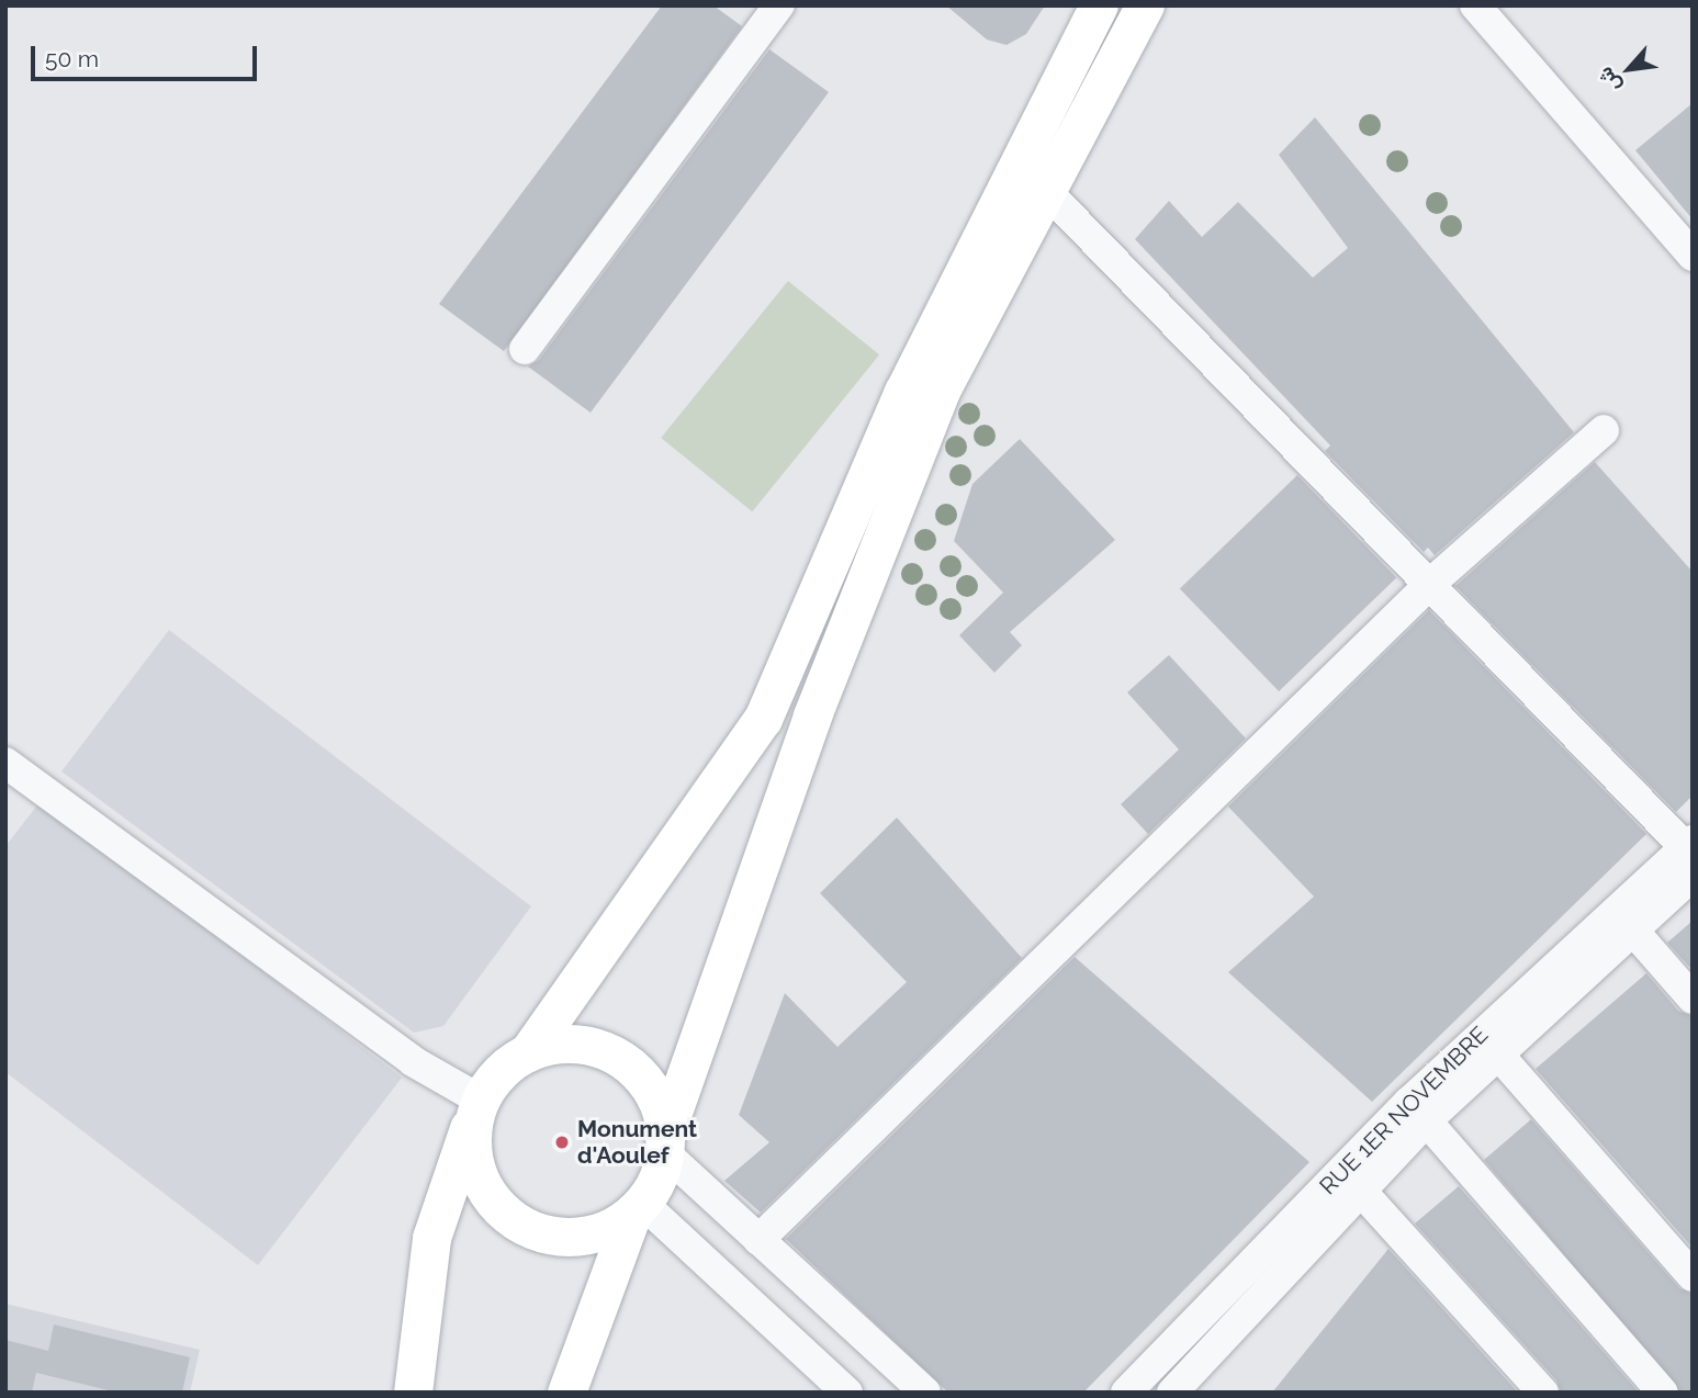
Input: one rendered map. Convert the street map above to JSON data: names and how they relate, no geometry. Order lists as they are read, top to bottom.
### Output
{
  "streets": {
    "street": ["RUE 1ER NOVEMBRE"]
  },
  "places": ["Monument d'Aoulef"],
  "scale_bar": "50 m",
  "north": "bottom left"
}
